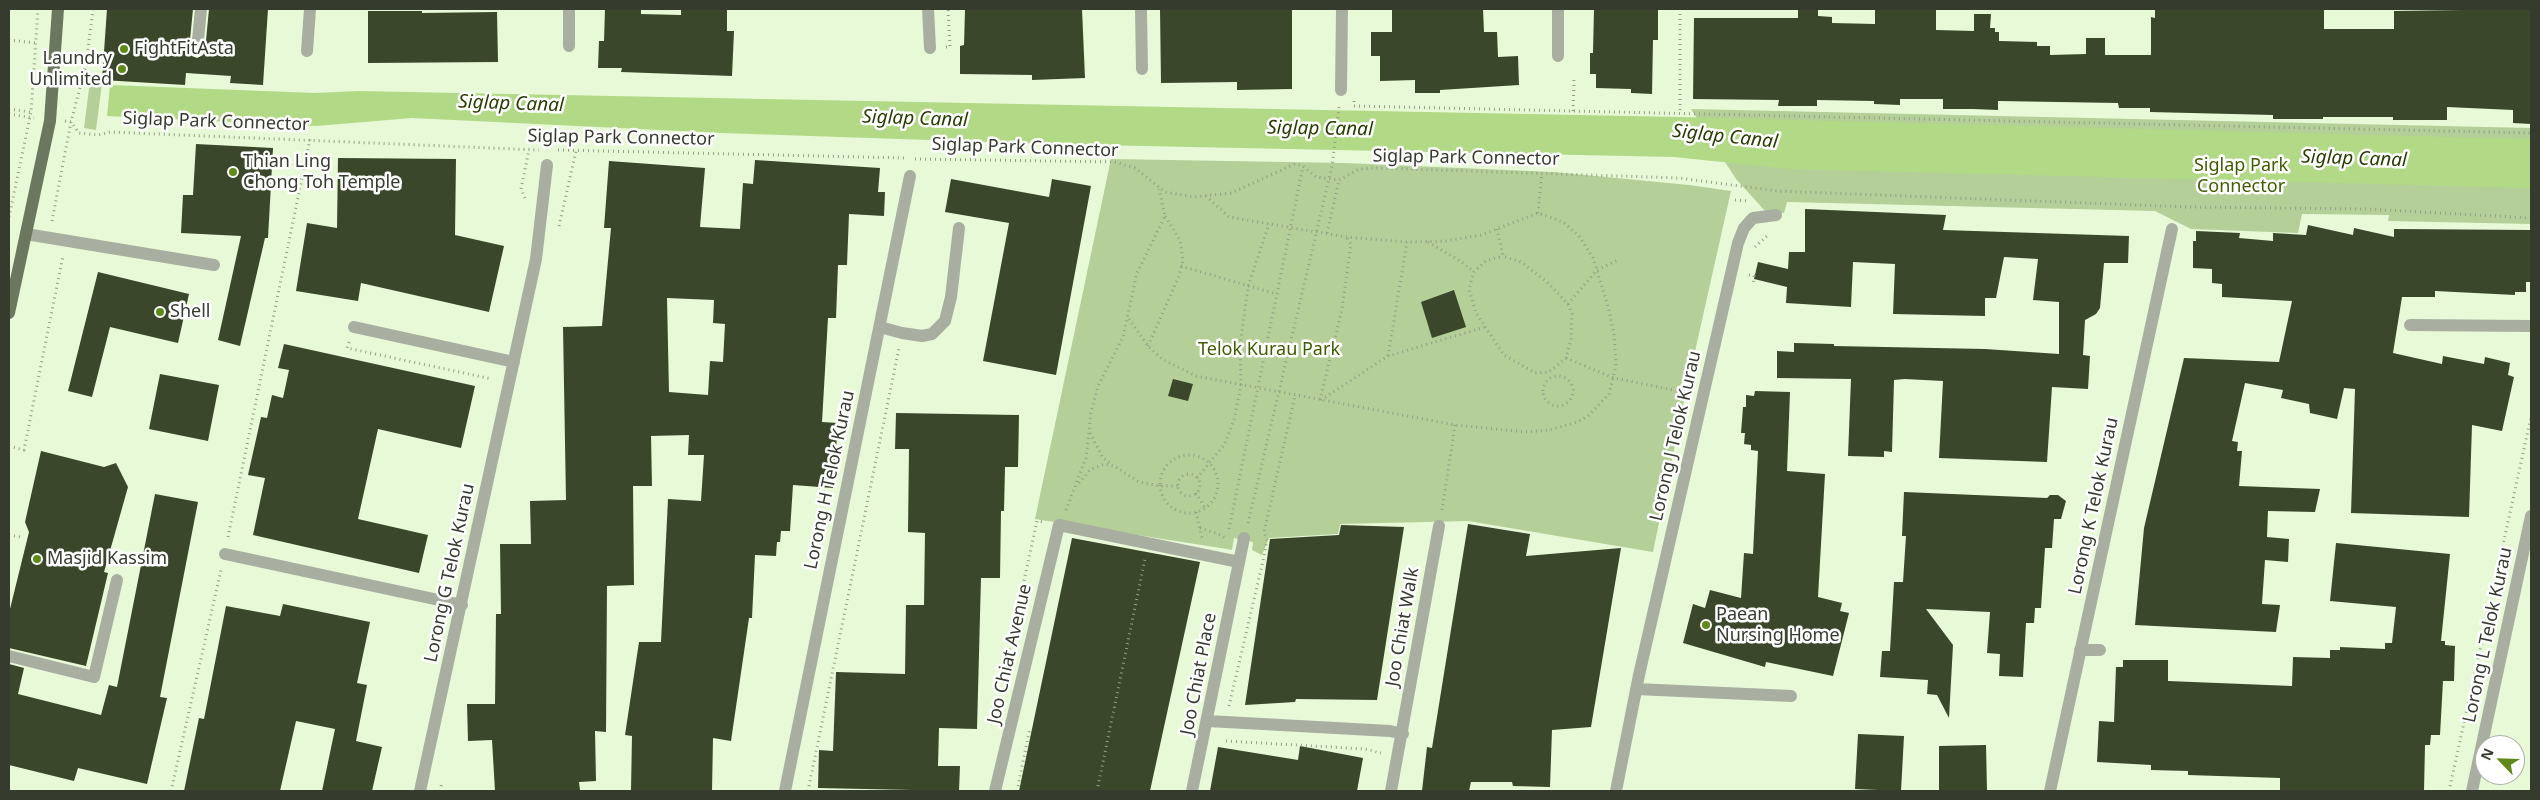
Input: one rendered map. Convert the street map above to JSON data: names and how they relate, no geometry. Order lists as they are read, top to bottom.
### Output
{
  "streets": {
    "street": [
      "Lorong J Telok Kurau",
      "Lorong H Telok Kurau",
      "Lorong K Telok Kurau",
      "Lorong G Telok Kurau",
      "Joo Chiat Walk",
      "Lorong L Telok Kurau",
      "Joo Chiat Avenue",
      "Joo Chiat Place"
    ],
    "path": ["Siglap Park Connector"]
  },
  "water": ["Siglap Canal"],
  "parks": ["Siglap Park Connector", "Telok Kurau Park"],
  "places": [
    "FightFitAsta",
    "Laundry Unlimited",
    "Thian Ling Chong Toh Temple",
    "Shell",
    "Masjid Kassim",
    "Paean Nursing Home"
  ],
  "north": "top left"
}
